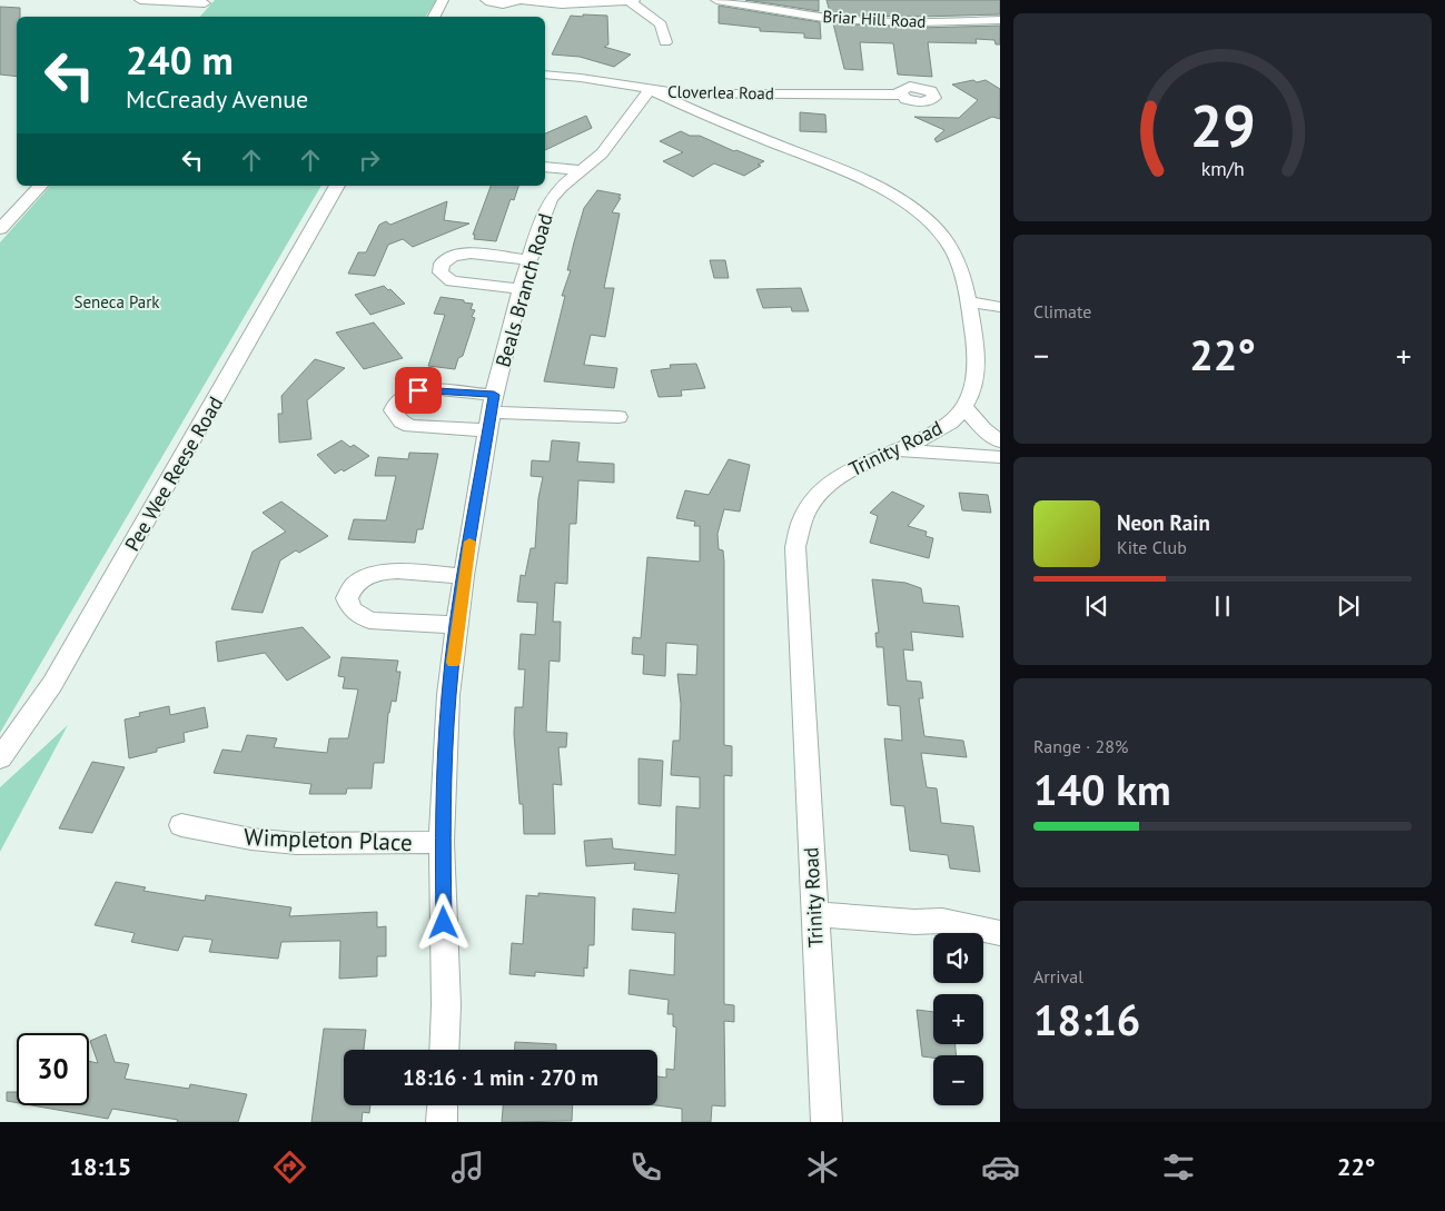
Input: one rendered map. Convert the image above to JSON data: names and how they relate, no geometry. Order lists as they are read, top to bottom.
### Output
{
  "streets": {
    "street": [
      "Briar Hill Road",
      "Cloverlea Road",
      "Beals Branch Road",
      "Trinity Road",
      "Pee Wee Reese Road",
      "Wimpleton Place"
    ]
  },
  "crossings": [
    ["Cloverlea Road", "Beals Branch Road"],
    ["Cloverlea Road", "Trinity Road"],
    ["Beals Branch Road", "Trinity Road"],
    ["Beals Branch Road", "Wimpleton Place"]
  ],
  "parks": ["Seneca Park"],
  "page": {
    "turn": ["240 m", "McCready Avenue"],
    "tile": [
      "Climate",
      ["Range · 28%", "140 km"],
      ["Arrival", "18:16"]
    ],
    "heat": ["−", "22°", "+"],
    "song": ["Neon Rain", "Kite Club"],
    "map_buttons": ["+", "−"],
    "limit": "30",
    "trip": "18:16 · 1 min · 270 m",
    "tabs": ["18:15", "22°"],
    "gauge": ["29", "km/h"]
  }
}
